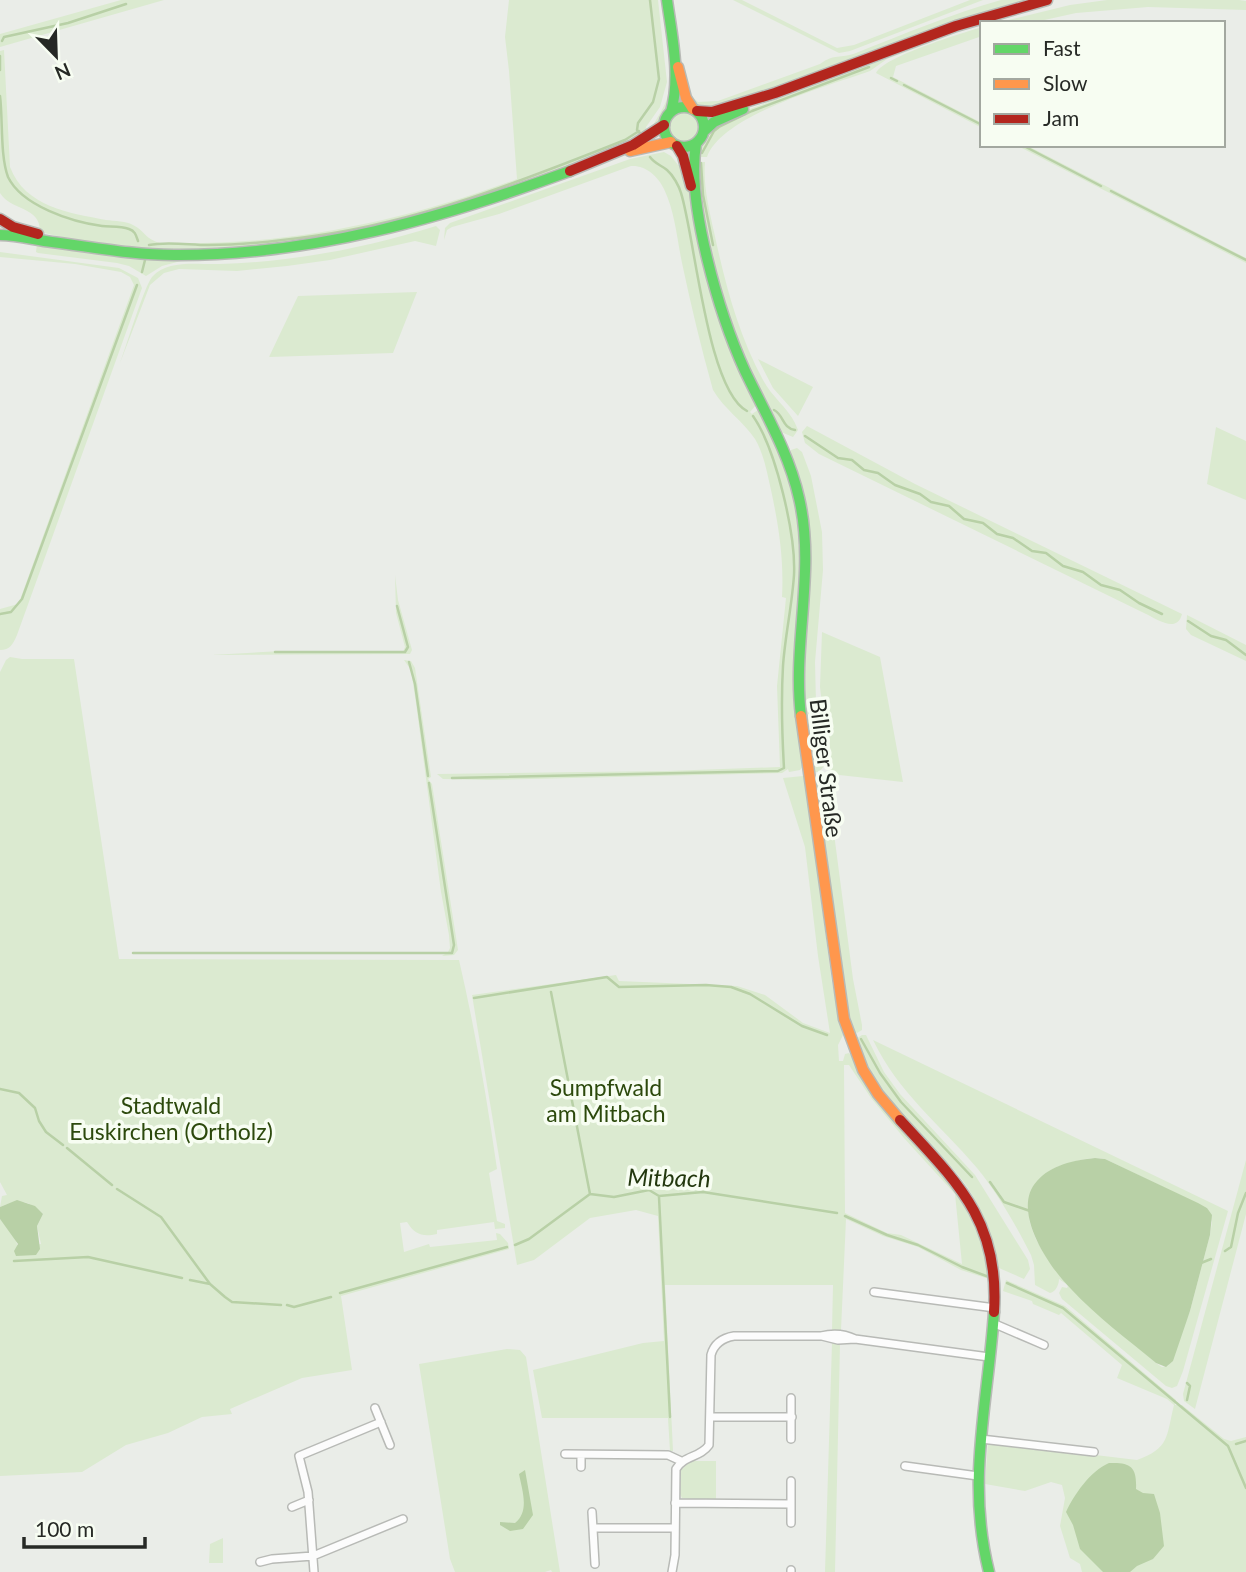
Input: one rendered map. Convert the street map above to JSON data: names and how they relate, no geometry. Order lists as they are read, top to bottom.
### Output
{
  "streets": {
    "street": ["Billiger Straße"]
  },
  "water": ["Mitbach"],
  "parks": ["Sumpfwald am Mitbach", "Stadtwald Euskirchen (Ortholz)"],
  "legend": ["Fast", "Slow", "Jam"],
  "scale_bar": "100 m",
  "north": "bottom right"
}
